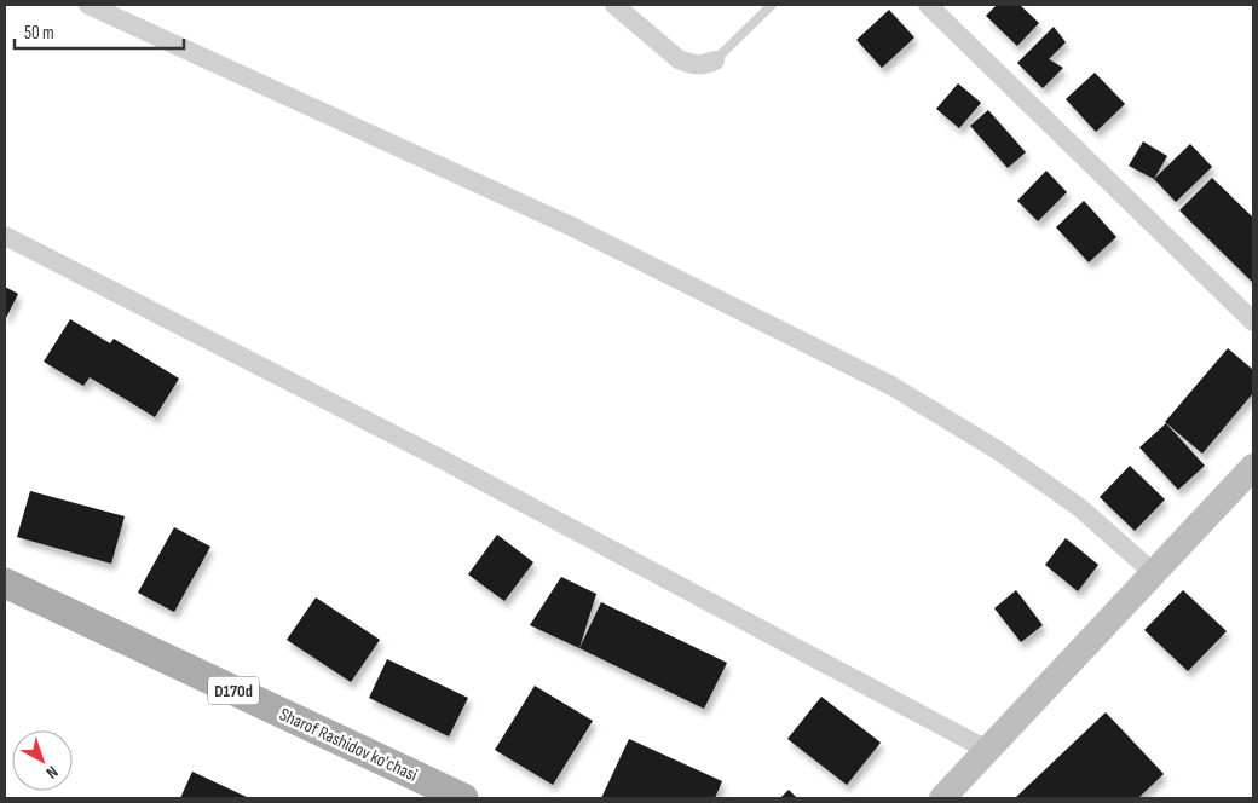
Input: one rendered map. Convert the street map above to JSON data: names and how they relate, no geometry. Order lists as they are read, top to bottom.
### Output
{
  "streets": {
    "main road": ["D170d", "Sharof Rashidov ko'chasi"]
  },
  "scale_bar": "50 m",
  "north": "bottom right"
}
